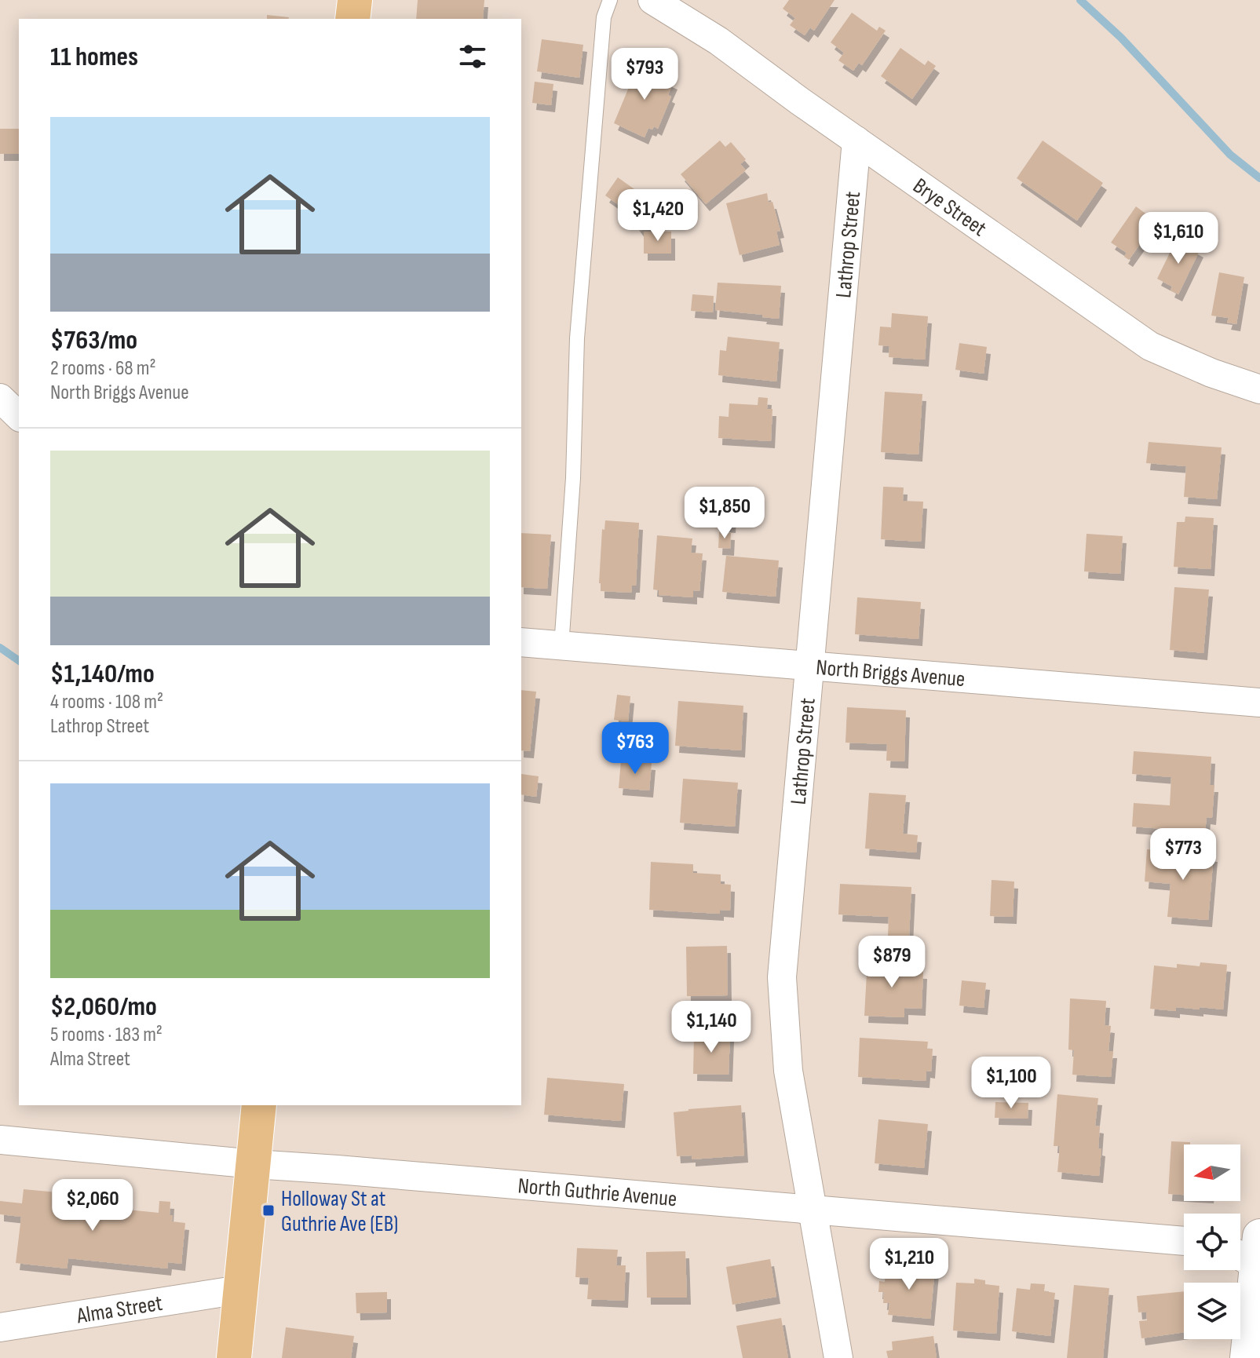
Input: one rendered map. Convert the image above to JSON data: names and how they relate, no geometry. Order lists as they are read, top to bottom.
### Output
{
  "streets": {
    "street": [
      "Brye Street",
      "Lathrop Street",
      "North Briggs Avenue",
      "North Guthrie Avenue",
      "Alma Street"
    ]
  },
  "crossings": [
    ["Brye Street", "Lathrop Street"],
    ["Lathrop Street", "North Briggs Avenue"],
    ["Lathrop Street", "North Guthrie Avenue"]
  ],
  "places": {
    "transit": ["Holloway St at Guthrie Ave (EB)"]
  },
  "north": "left",
  "page": {
    "heading": "11 homes",
    "price": [
      "$793",
      "$1,420",
      "$1,610",
      "$1,850",
      "$763",
      "$773",
      "$879",
      "$1,140",
      "$1,100",
      "$2,060",
      "$1,210"
    ],
    "list": [
      {
        "name": "$763/mo",
        "note": "2 rooms · 68 m² · North Briggs Avenue"
      },
      {
        "name": "$1,140/mo",
        "note": "4 rooms · 108 m² · Lathrop Street"
      },
      {
        "name": "$2,060/mo",
        "note": "5 rooms · 183 m² · Alma Street"
      }
    ]
  }
}
